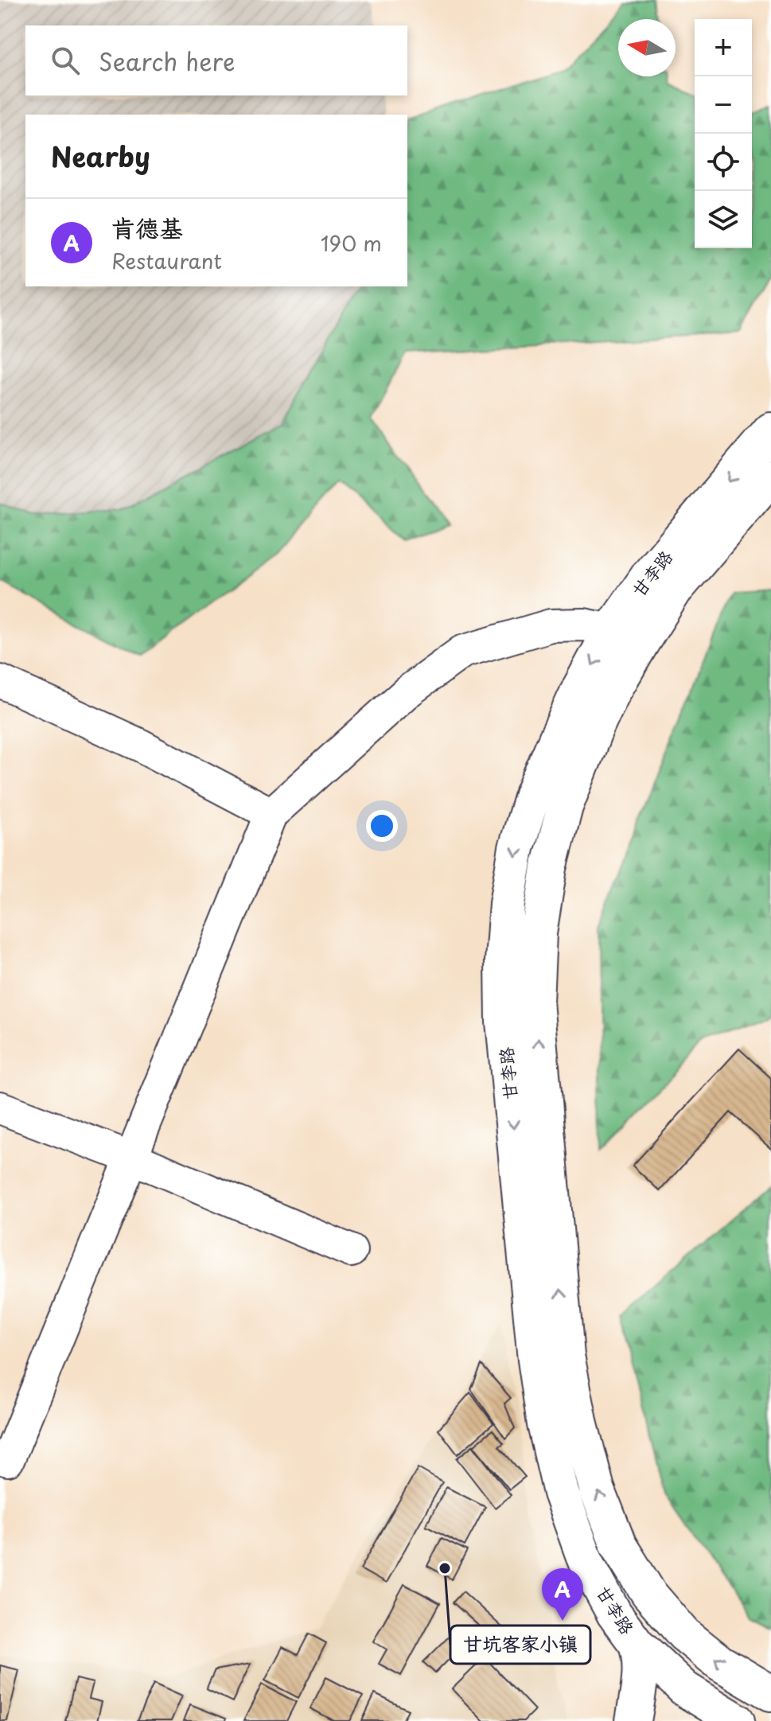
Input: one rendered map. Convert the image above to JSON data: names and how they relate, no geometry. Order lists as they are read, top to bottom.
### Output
{
  "streets": {
    "main road": ["甘李路"]
  },
  "places": ["甘坑客家小镇"],
  "north": "left",
  "page": {
    "map_buttons": ["+", "−"],
    "search": "Search here",
    "heading": "Nearby",
    "list": [
      {
        "mark": "A",
        "name": "肯德基",
        "note": "Restaurant",
        "value": "190 m"
      }
    ],
    "pins": "A"
  }
}
